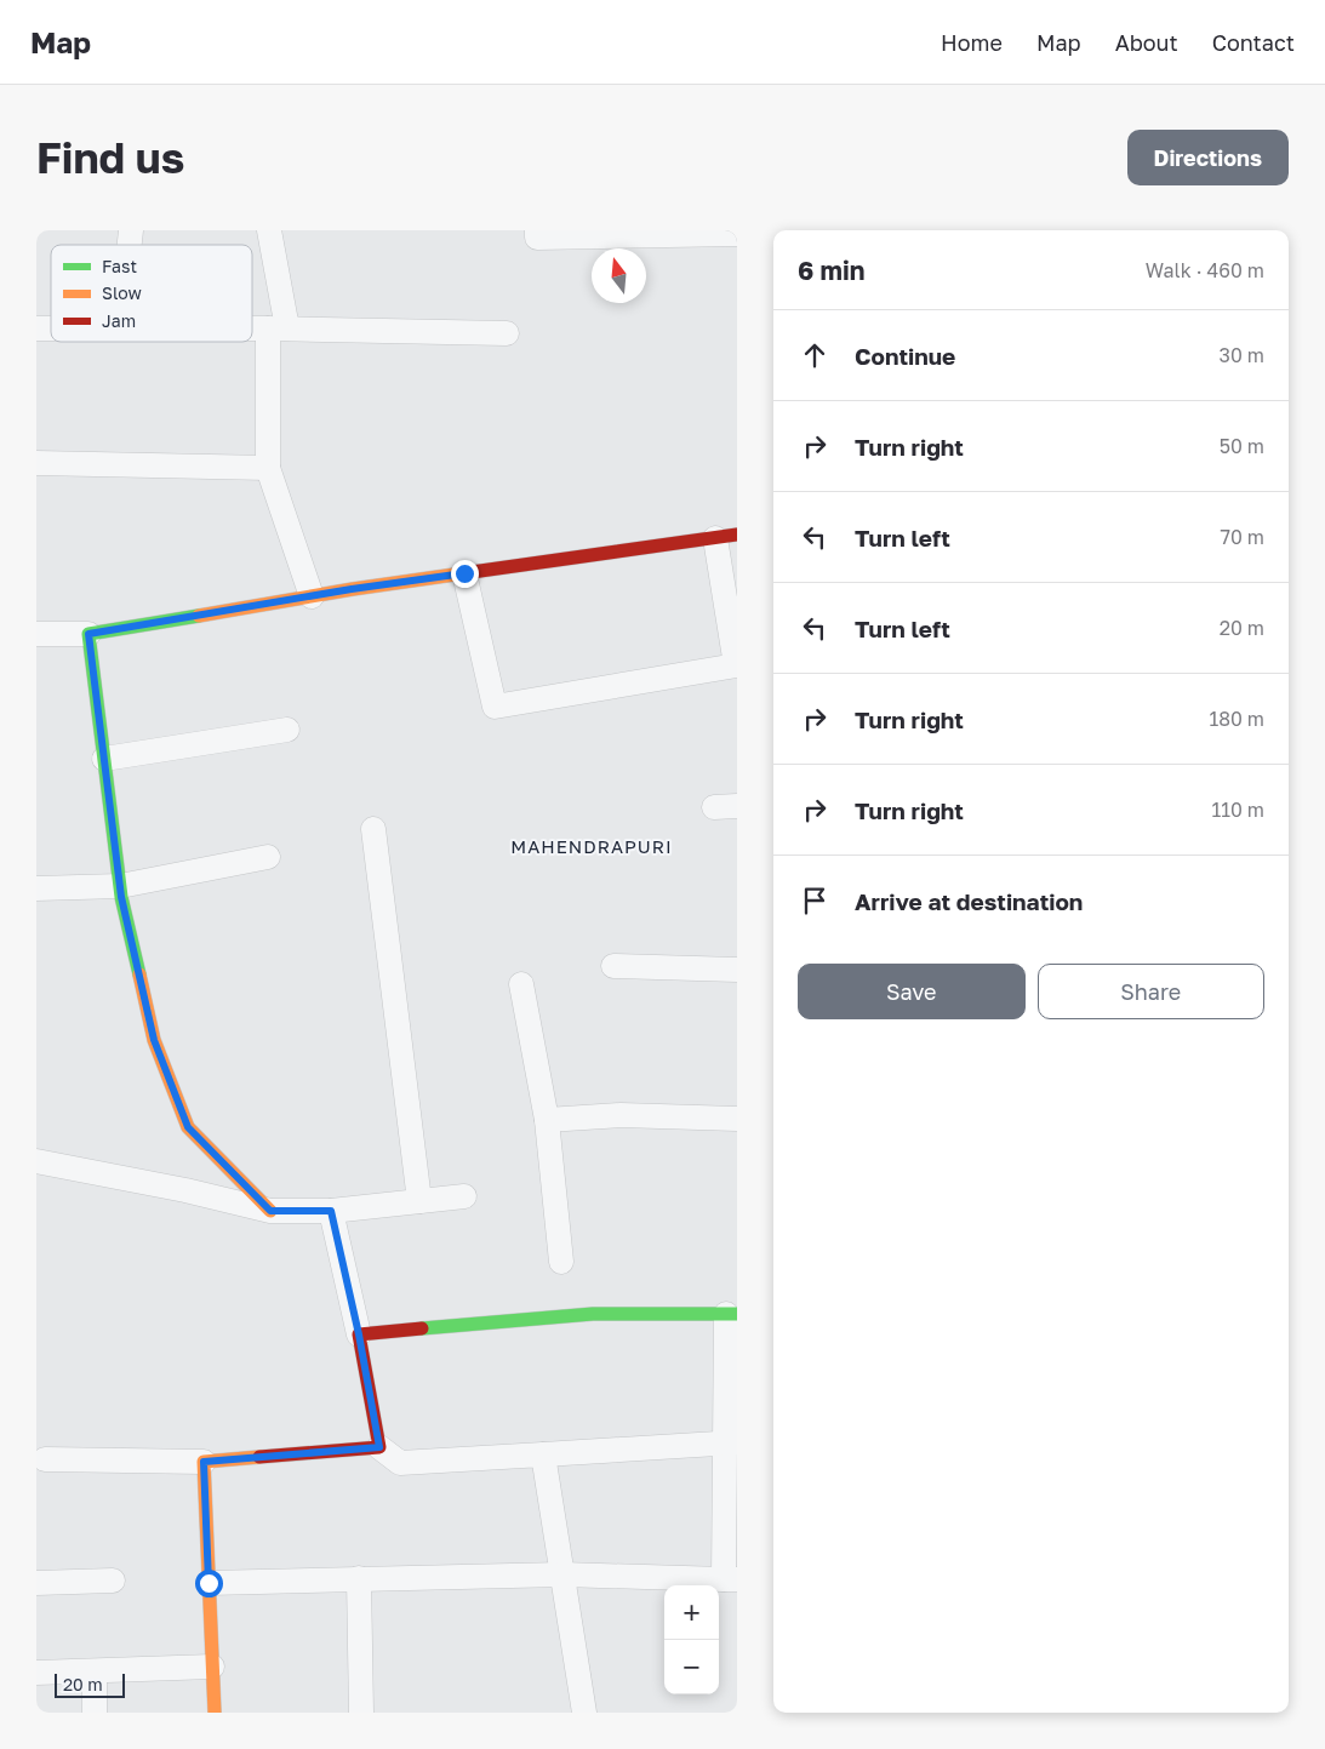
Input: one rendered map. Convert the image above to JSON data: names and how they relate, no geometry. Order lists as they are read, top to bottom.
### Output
{
  "districts": ["MAHENDRAPURI"],
  "legend": ["Fast", "Slow", "Jam"],
  "scale_bar": "20 m",
  "north": "top",
  "page": {
    "header": "Map",
    "nav": [
      "Home",
      "Map",
      "About",
      "Contact"
    ],
    "buttons": [
      "Directions",
      ["Save", "Share"]
    ],
    "title": "Find us",
    "heading": ["6 min", "Walk · 460 m"],
    "list": [
      ["Continue", "30 m"],
      ["Turn right", "50 m"],
      ["Turn left", "70 m"],
      ["Turn left", "20 m"],
      ["Turn right", "180 m"],
      ["Turn right", "110 m"],
      "Arrive at destination"
    ],
    "map_buttons": ["+", "−"],
    "scale": "20 m"
  }
}
